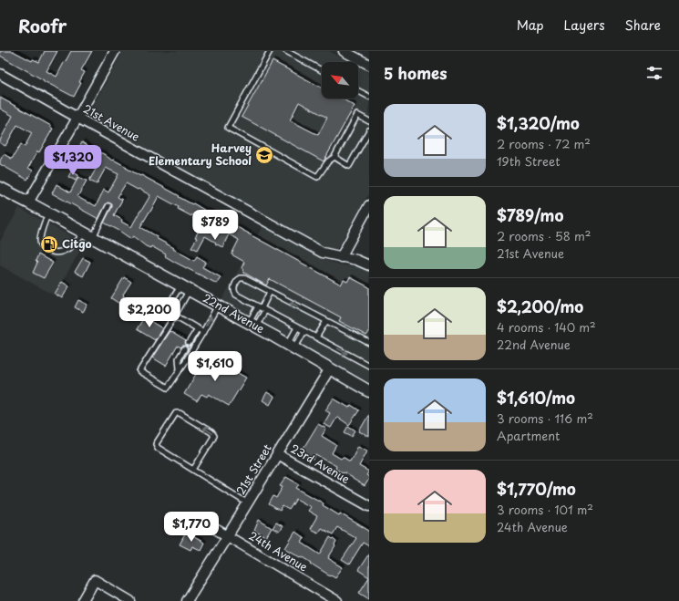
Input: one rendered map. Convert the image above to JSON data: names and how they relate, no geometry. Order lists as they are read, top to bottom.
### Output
{
  "streets": {
    "street": [
      "21st Avenue",
      "22nd Avenue",
      "23rd Avenue",
      "21st Street",
      "24th Avenue"
    ]
  },
  "crossings": [
    ["22nd Avenue", "21st Street"],
    ["23rd Avenue", "21st Street"],
    ["21st Street", "24th Avenue"]
  ],
  "places": {
    "school or university": ["Harvey Elementary School"],
    "fuel station": ["Citgo"]
  },
  "north": "top left",
  "page": {
    "header": "Roofr",
    "nav": ["Map", "Layers", "Share"],
    "heading": "5 homes",
    "list": [
      {
        "name": "$1,320/mo",
        "note": "2 rooms · 72 m² · 19th Street"
      },
      {
        "name": "$789/mo",
        "note": "2 rooms · 58 m² · 21st Avenue"
      },
      {
        "name": "$2,200/mo",
        "note": "4 rooms · 140 m² · 22nd Avenue"
      },
      {
        "name": "$1,610/mo",
        "note": "3 rooms · 116 m² · Apartment"
      },
      {
        "name": "$1,770/mo",
        "note": "3 rooms · 101 m² · 24th Avenue"
      }
    ],
    "price": [
      "$1,320",
      "$789",
      "$2,200",
      "$1,610",
      "$1,770"
    ]
  }
}
